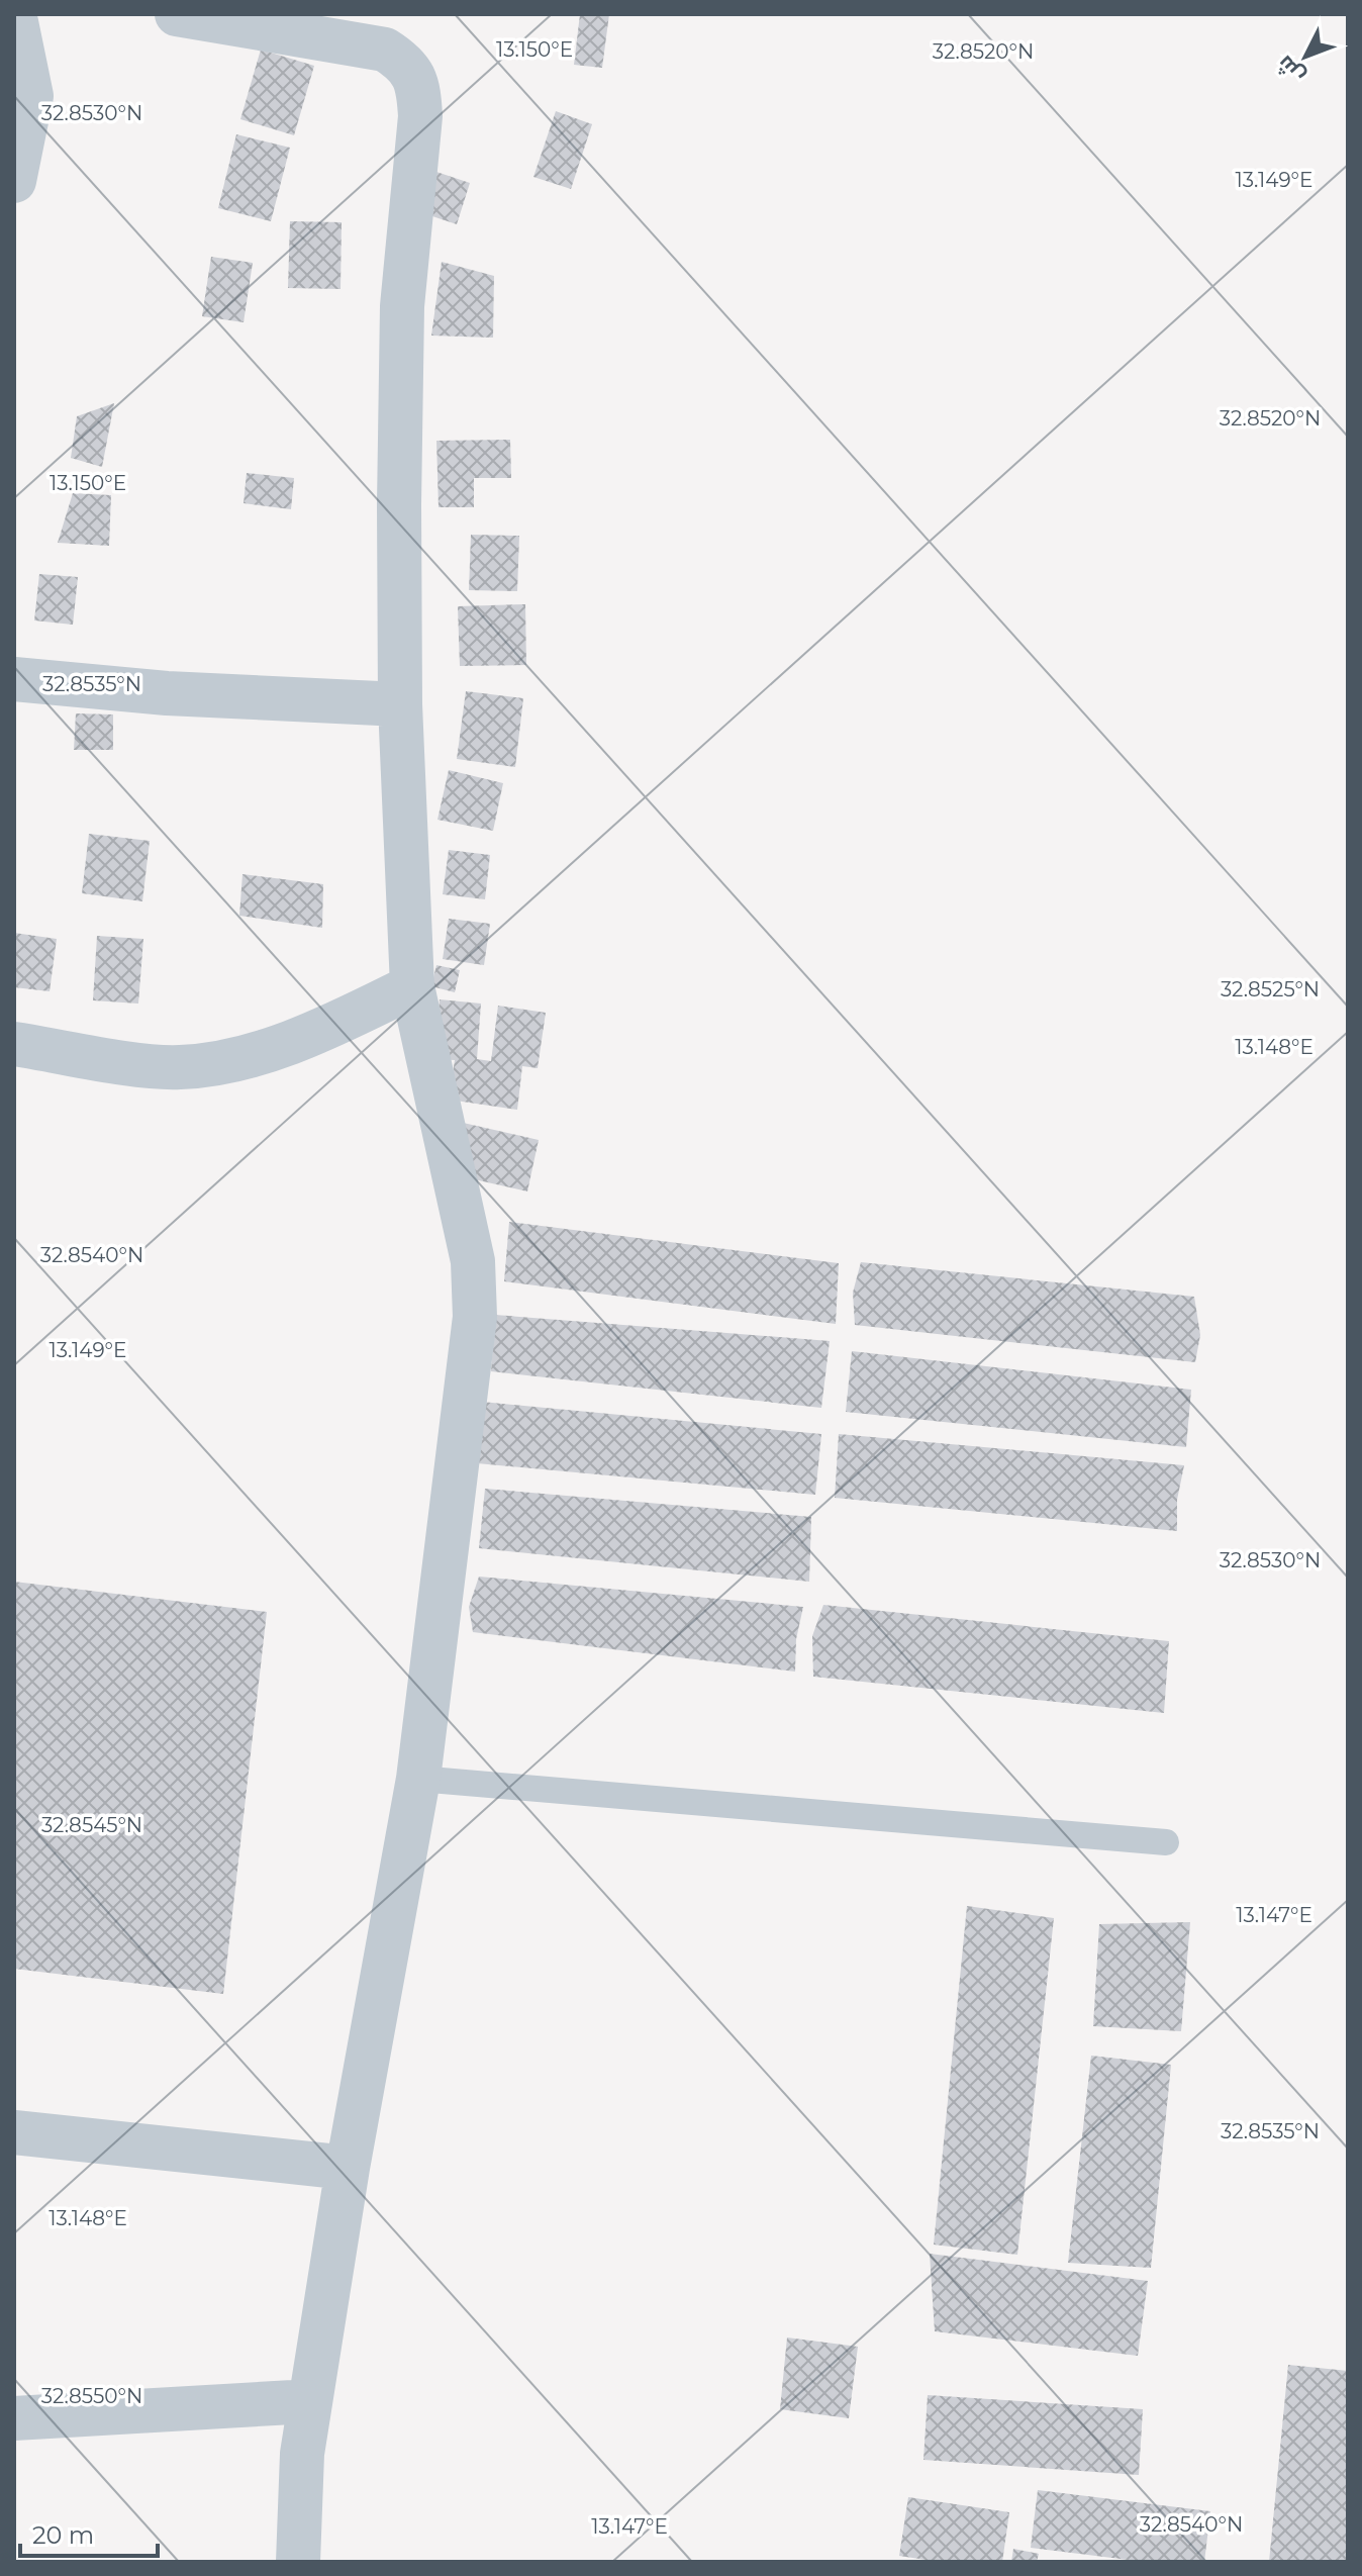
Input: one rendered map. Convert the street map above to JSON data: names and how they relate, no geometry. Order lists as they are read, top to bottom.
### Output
{
  "scale_bar": "20 m",
  "north": "bottom left",
  "coordinates": [
    "13.150°E",
    "32.8520°N",
    "32.8530°N",
    "13.149°E",
    "32.8535°N",
    "32.8525°N",
    "13.148°E",
    "32.8540°N",
    "32.8545°N",
    "13.147°E",
    "32.8550°N"
  ]
}
